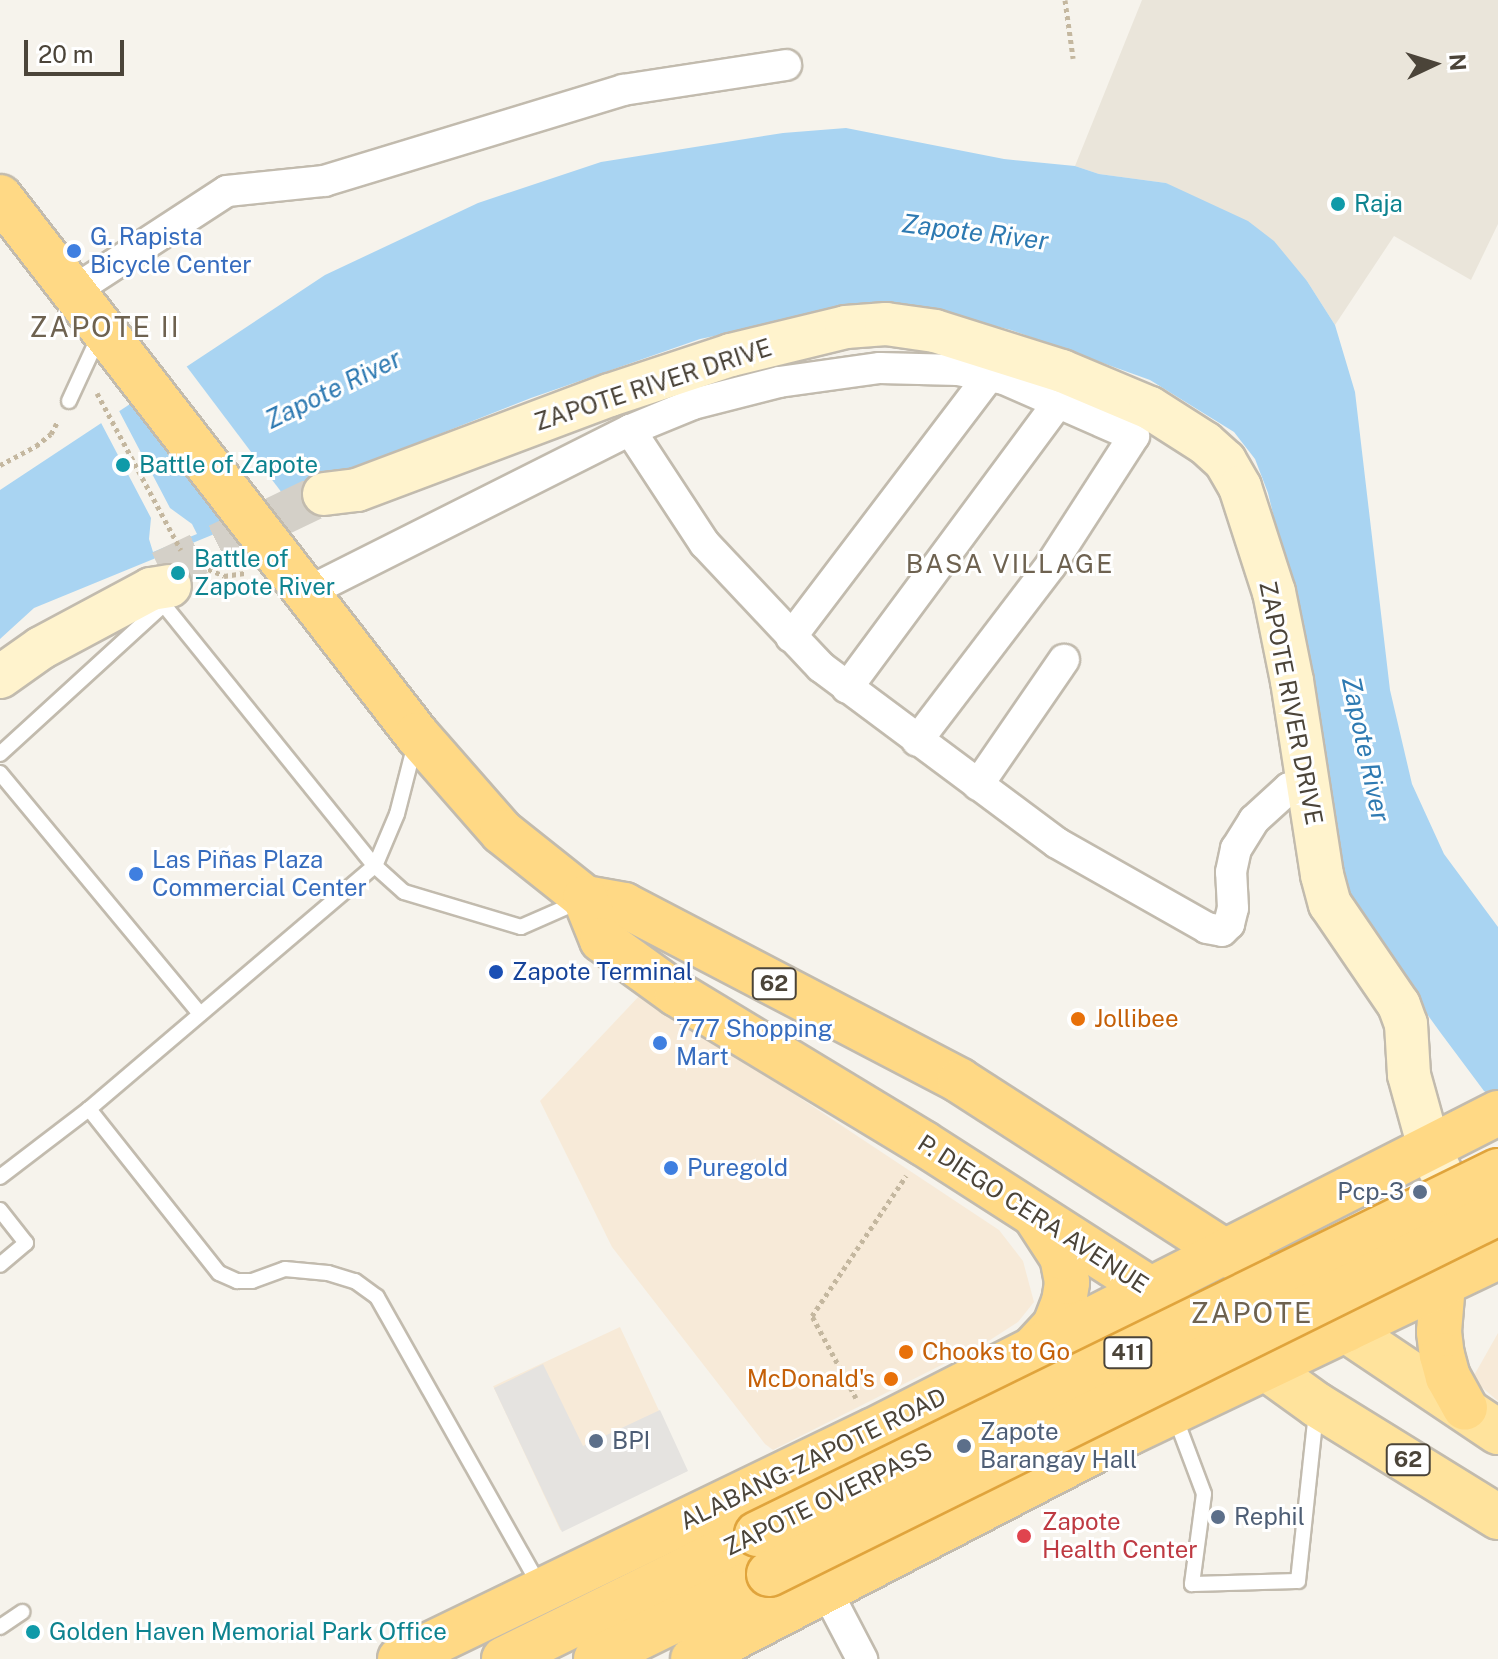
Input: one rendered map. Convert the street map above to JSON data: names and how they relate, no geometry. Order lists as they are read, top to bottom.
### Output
{
  "streets": {
    "highway": [
      "62",
      "P. DIEGO CERA AVENUE",
      "411",
      "ALABANG-ZAPOTE ROAD",
      "ZAPOTE OVERPASS"
    ],
    "main road": ["ZAPOTE RIVER DRIVE"]
  },
  "crossings": [
    ["ZAPOTE RIVER DRIVE", "411"],
    ["62", "P. DIEGO CERA AVENUE"],
    ["P. DIEGO CERA AVENUE", "411"],
    ["P. DIEGO CERA AVENUE", "ALABANG-ZAPOTE ROAD"],
    ["411", "ALABANG-ZAPOTE ROAD"]
  ],
  "districts": ["ZAPOTE II", "BASA VILLAGE", "ZAPOTE"],
  "water": ["Zapote River"],
  "places": [
    "Raja",
    "G. Rapista Bicycle Center",
    "Battle of Zapote",
    "Battle of Zapote River",
    "Las Piñas Plaza Commercial Center",
    "Zapote Terminal",
    "Jollibee",
    "777 Shopping Mart",
    "Puregold",
    "Pcp-3",
    "Chooks to Go",
    "McDonald's",
    "BPI",
    "Zapote Barangay Hall",
    "Rephil",
    "Zapote Health Center",
    "Golden Haven Memorial Park Office"
  ],
  "scale_bar": "20 m",
  "north": "right"
}
